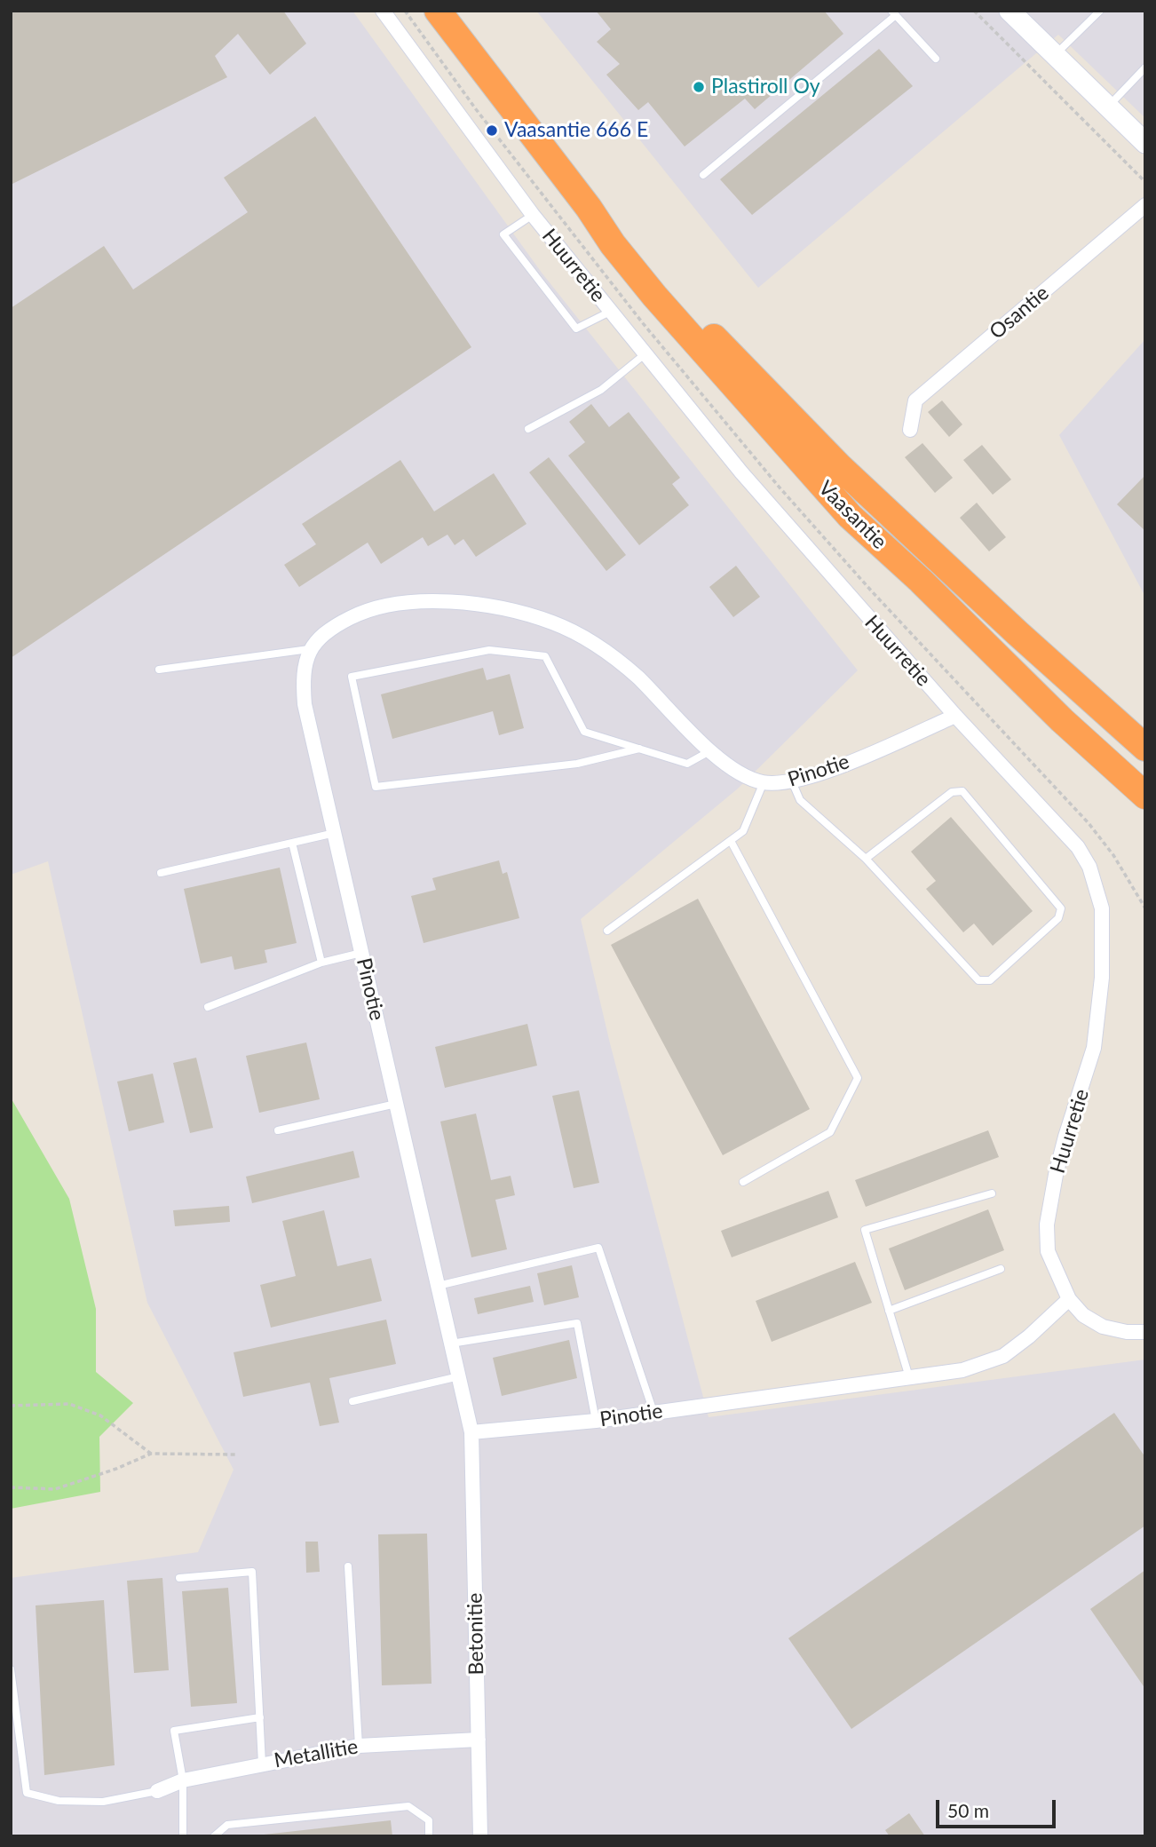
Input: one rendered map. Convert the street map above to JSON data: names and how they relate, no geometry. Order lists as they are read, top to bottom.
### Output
{
  "streets": {
    "highway": ["Vaasantie"],
    "street": [
      "Huurretie",
      "Osantie",
      "Pinotie",
      "Betonitie",
      "Metallitie"
    ]
  },
  "crossings": [
    ["Huurretie", "Pinotie"],
    ["Pinotie", "Betonitie"],
    ["Betonitie", "Metallitie"]
  ],
  "places": ["Plastiroll Oy", "Vaasantie 666 E"],
  "scale_bar": "50 m"
}
